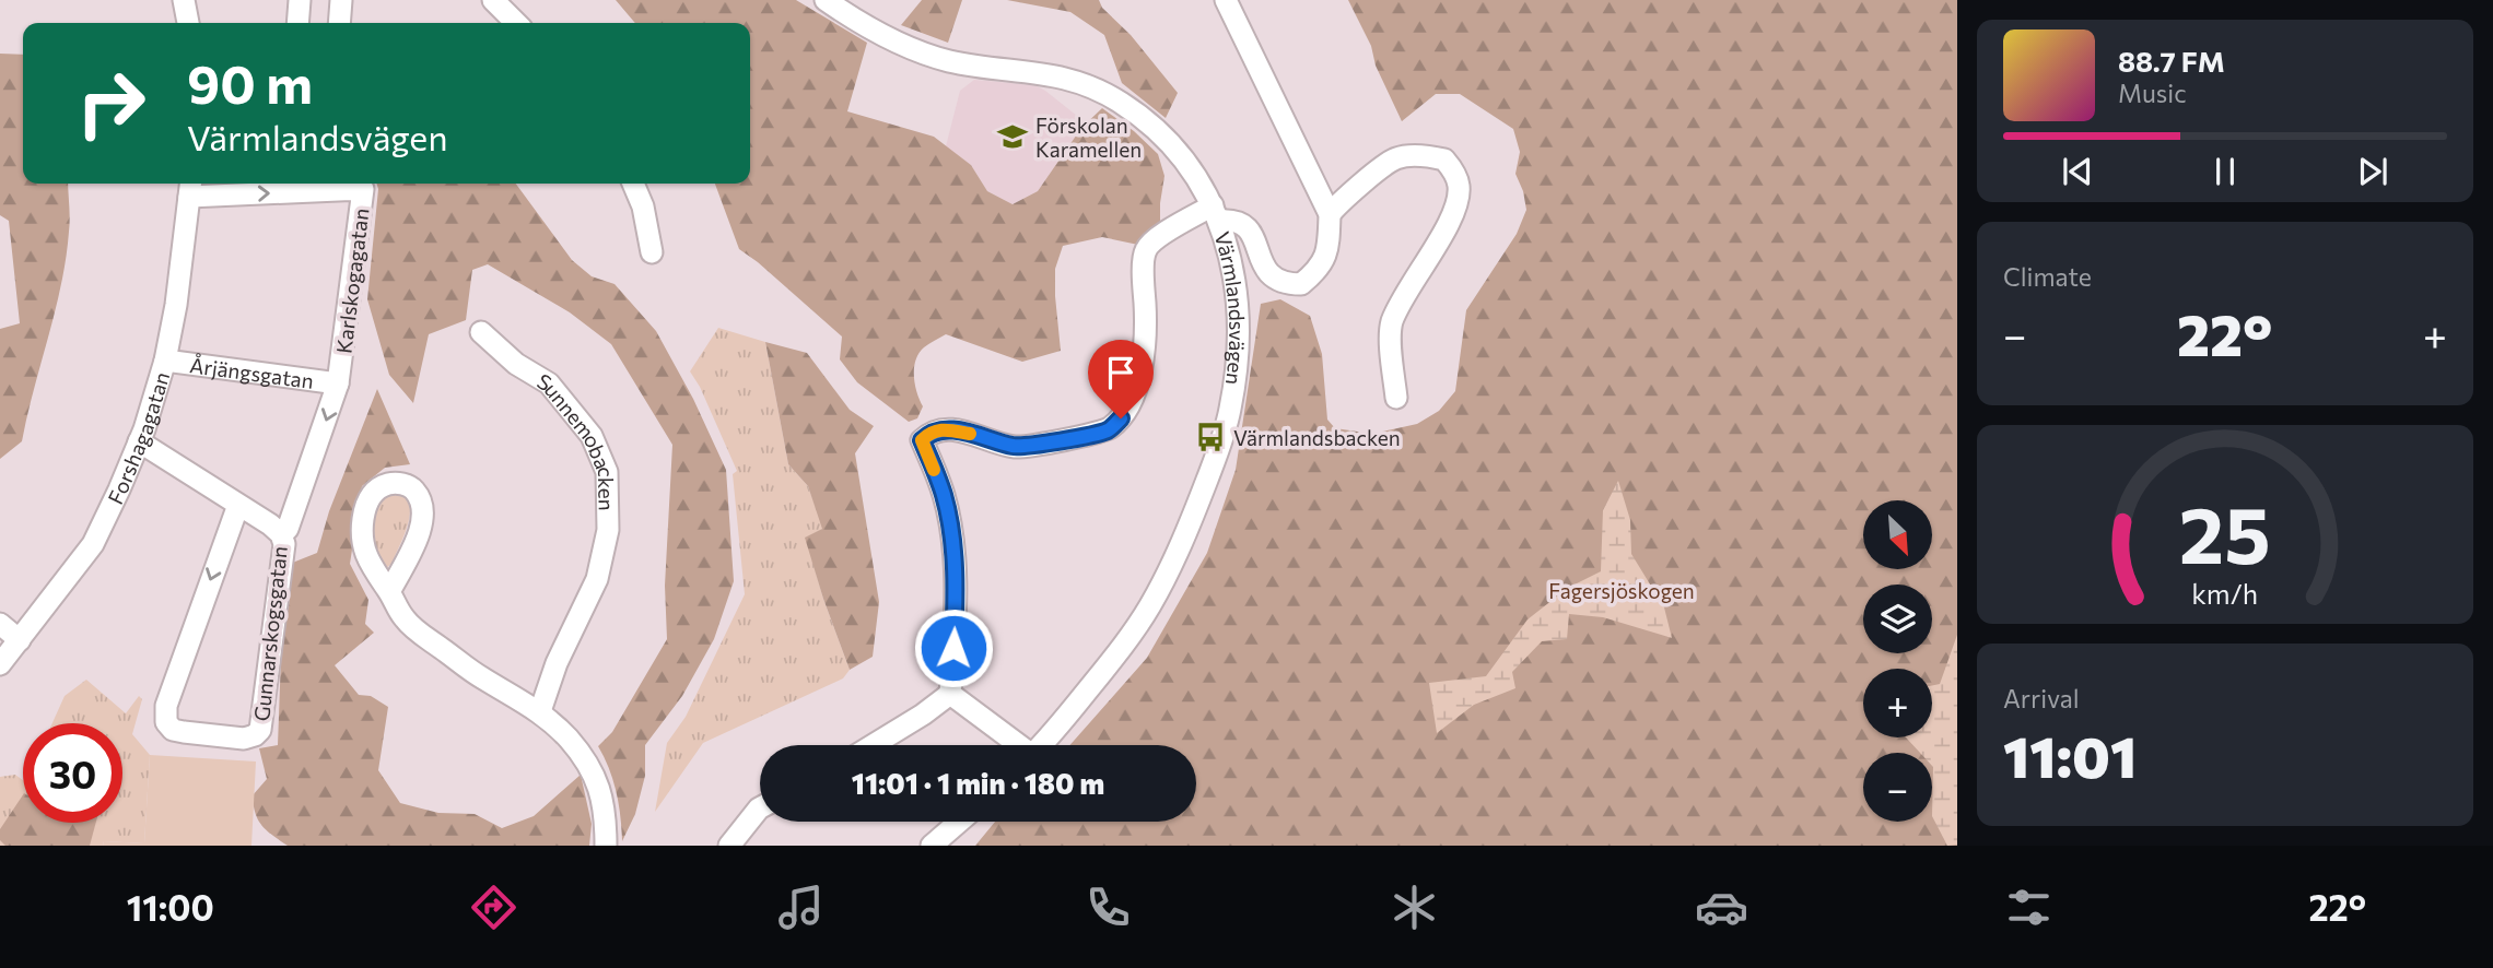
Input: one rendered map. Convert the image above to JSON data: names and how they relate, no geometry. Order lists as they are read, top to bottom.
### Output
{
  "streets": {
    "street": [
      "Karlskogagatan",
      "Värmlandsvägen",
      "Årjängsgatan",
      "Forshagagatan",
      "Sunnemobacken",
      "Gunnarskogsgatan"
    ]
  },
  "crossings": [
    ["Karlskogagatan", "Årjängsgatan"],
    ["Karlskogagatan", "Forshagagatan"],
    ["Karlskogagatan", "Gunnarskogsgatan"],
    ["Årjängsgatan", "Forshagagatan"],
    ["Forshagagatan", "Gunnarskogsgatan"]
  ],
  "parks": ["Fagersjöskogen"],
  "places": {
    "school or university": ["Förskolan Karamellen"],
    "bus stop": ["Värmlandsbacken"]
  },
  "north": "bottom right",
  "page": {
    "turn": ["90 m", "Värmlandsvägen"],
    "song": ["88.7 FM", "Music"],
    "tile": [
      "Climate",
      ["Arrival", "11:01"]
    ],
    "heat": ["−", "22°", "+"],
    "map_buttons": ["+", "−"],
    "limit": "30",
    "trip": "11:01 · 1 min · 180 m",
    "tabs": ["11:00", "22°"],
    "gauge": ["25", "km/h"]
  }
}
